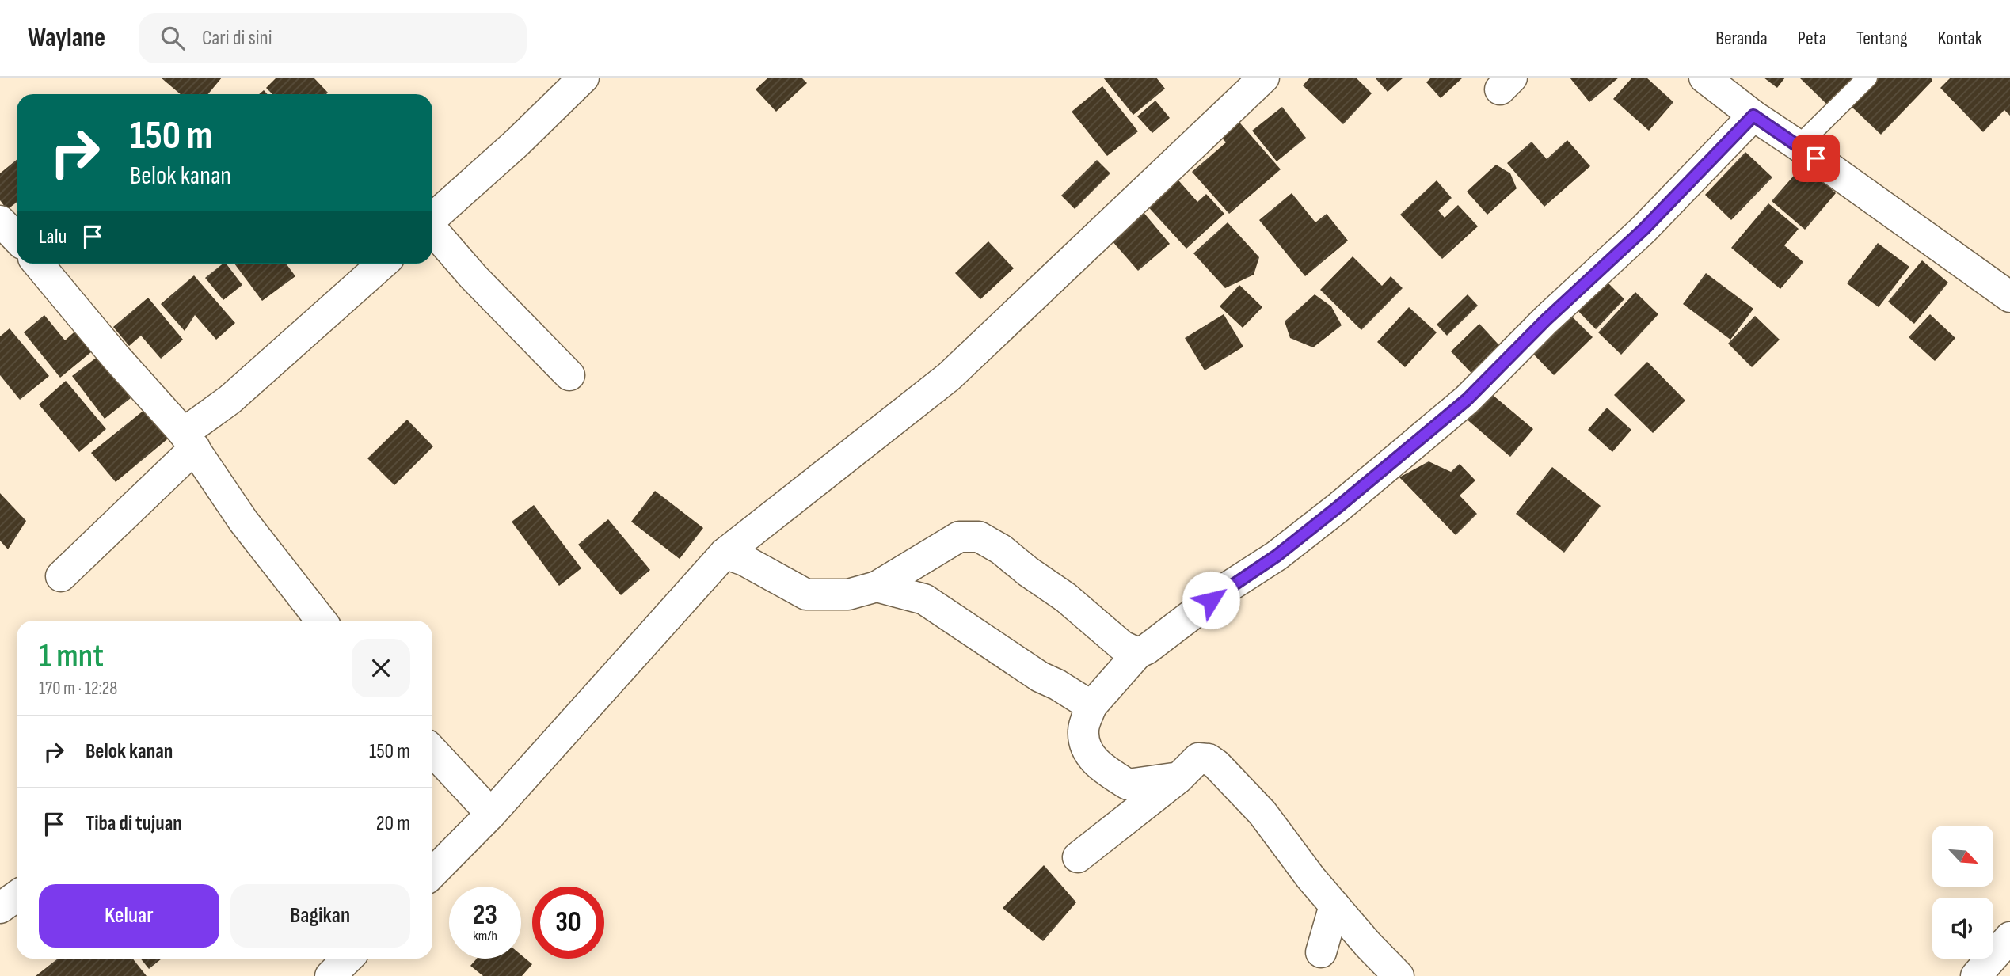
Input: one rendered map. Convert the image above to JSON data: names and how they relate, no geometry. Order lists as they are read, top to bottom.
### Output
{
  "north": "bottom right",
  "page": {
    "header": "Waylane",
    "search": "Cari di sini",
    "nav": [
      "Beranda",
      "Peta",
      "Tentang",
      "Kontak"
    ],
    "turn": ["150 m", "Belok kanan"],
    "then": "Lalu",
    "heading": ["1 mnt", "170 m · 12:28"],
    "list": [
      {
        "name": "Belok kanan",
        "value": "150 m"
      },
      {
        "name": "Tiba di tujuan",
        "value": "20 m"
      }
    ],
    "buttons": ["Keluar", "Bagikan"],
    "speed": "23 km/h",
    "limit": "30"
  }
}
